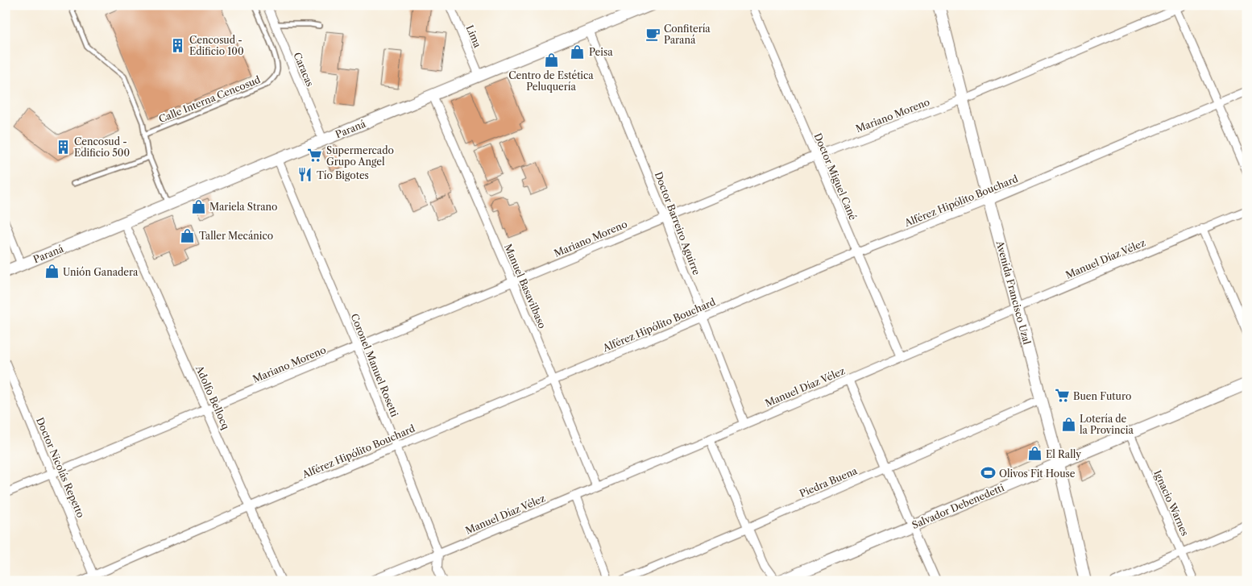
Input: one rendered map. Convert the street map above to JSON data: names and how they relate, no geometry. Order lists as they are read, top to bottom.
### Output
{
  "streets": {
    "street": [
      "Lima",
      "Caracas",
      "Mariano Moreno",
      "Paraná",
      "Doctor Miguel Cané",
      "Alférez Hipólito Bouchard",
      "Doctor Barreiro Aguirre",
      "Manuel Díaz Vélez",
      "Manuel Basavilbaso",
      "Avenida Francisco Uzal",
      "Coronel Manuel Rosetti",
      "Adolfo Bellocq",
      "Doctor Nicolás Repetto",
      "Piedra Buena",
      "Ignacio Warnes",
      "Salvador Debenedetti"
    ],
    "lane": ["Calle Interna Cencosud"]
  },
  "crossings": [
    ["Lima", "Paraná"],
    ["Caracas", "Paraná"],
    ["Mariano Moreno", "Doctor Miguel Cané"],
    ["Mariano Moreno", "Doctor Barreiro Aguirre"],
    ["Mariano Moreno", "Manuel Basavilbaso"],
    ["Mariano Moreno", "Avenida Francisco Uzal"],
    ["Mariano Moreno", "Coronel Manuel Rosetti"],
    ["Mariano Moreno", "Adolfo Bellocq"],
    ["Mariano Moreno", "Doctor Nicolás Repetto"],
    ["Paraná", "Doctor Barreiro Aguirre"],
    ["Paraná", "Manuel Basavilbaso"],
    ["Paraná", "Coronel Manuel Rosetti"],
    ["Paraná", "Adolfo Bellocq"],
    ["Doctor Miguel Cané", "Alférez Hipólito Bouchard"],
    ["Doctor Miguel Cané", "Manuel Díaz Vélez"],
    ["Alférez Hipólito Bouchard", "Doctor Barreiro Aguirre"],
    ["Alférez Hipólito Bouchard", "Manuel Basavilbaso"],
    ["Alférez Hipólito Bouchard", "Avenida Francisco Uzal"],
    ["Alférez Hipólito Bouchard", "Coronel Manuel Rosetti"],
    ["Alférez Hipólito Bouchard", "Adolfo Bellocq"],
    ["Alférez Hipólito Bouchard", "Doctor Nicolás Repetto"],
    ["Doctor Barreiro Aguirre", "Manuel Díaz Vélez"],
    ["Manuel Díaz Vélez", "Manuel Basavilbaso"],
    ["Manuel Díaz Vélez", "Avenida Francisco Uzal"],
    ["Manuel Díaz Vélez", "Coronel Manuel Rosetti"],
    ["Avenida Francisco Uzal", "Piedra Buena"],
    ["Avenida Francisco Uzal", "Salvador Debenedetti"],
    ["Ignacio Warnes", "Salvador Debenedetti"]
  ],
  "places": {
    "cafe": ["Confitería Paraná"],
    "building": ["Cencosud - Edificio 100", "Cencosud - Edificio 500"],
    "shop": [
      "Peisa",
      "Centro de Estética Peluquería",
      "Mariela Strano",
      "Taller Mecánico",
      "Unión Ganadera",
      "Lotería de la Provincia",
      "El Rally"
    ],
    "supermarket": ["Supermercado Grupo Angel", "Buen Futuro"],
    "restaurant": ["Tío Bigotes"],
    "sports": ["Olivos Fit House"]
  }
}
